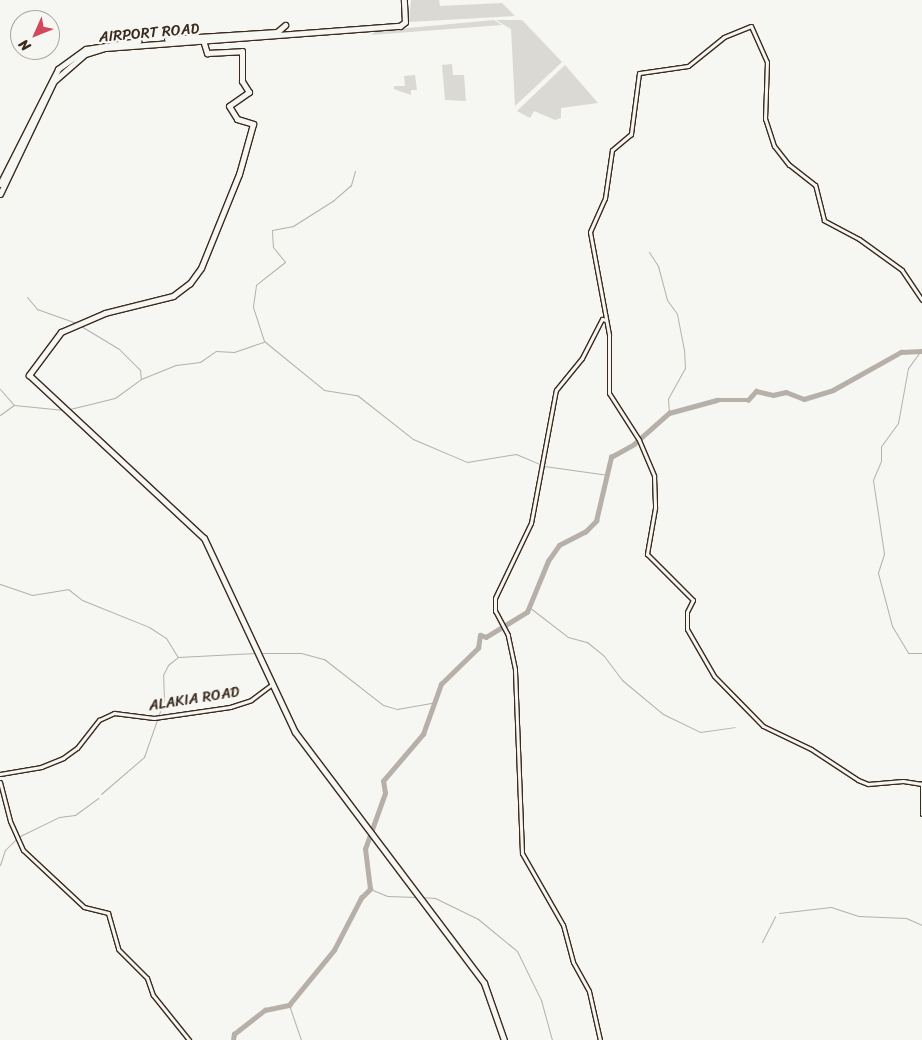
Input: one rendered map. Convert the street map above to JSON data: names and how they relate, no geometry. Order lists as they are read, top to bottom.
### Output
{
  "streets": {
    "main road": ["AIRPORT ROAD"],
    "street": ["ALAKIA ROAD"]
  },
  "north": "bottom left"
}
